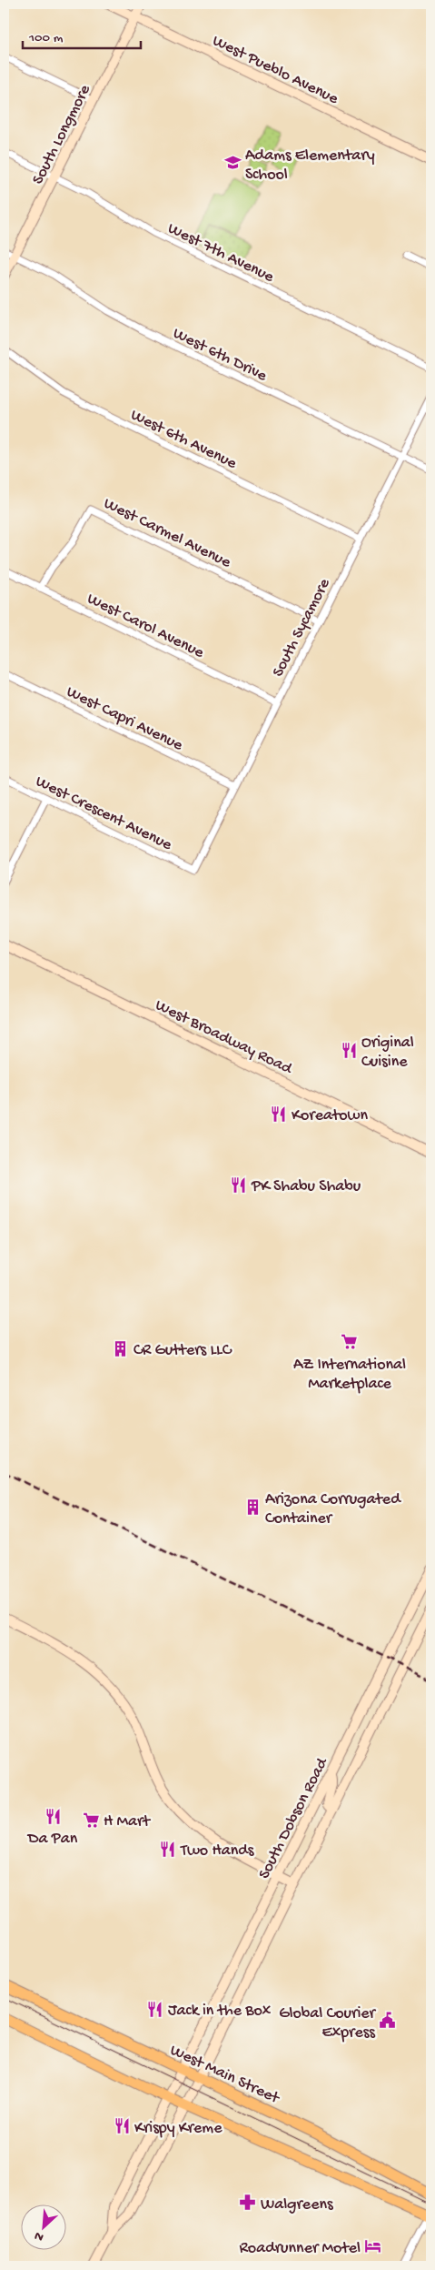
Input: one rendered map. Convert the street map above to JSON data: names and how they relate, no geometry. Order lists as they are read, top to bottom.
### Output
{
  "streets": {
    "main road": [
      "West Pueblo Avenue",
      "South Longmore",
      "West Broadway Road",
      "South Dobson Road",
      "West Main Street"
    ],
    "street": [
      "West 7th Avenue",
      "West 6th Drive",
      "West 6th Avenue",
      "West Carmel Avenue",
      "West Carol Avenue",
      "South Sycamore",
      "West Capri Avenue",
      "West Crescent Avenue"
    ]
  },
  "crossings": [
    ["West Pueblo Avenue", "South Longmore"],
    ["South Longmore", "West 7th Avenue"],
    ["South Longmore", "West 6th Drive"],
    ["West 6th Drive", "South Sycamore"],
    ["West 6th Avenue", "South Sycamore"],
    ["West Carmel Avenue", "West Carol Avenue"],
    ["West Carmel Avenue", "South Sycamore"],
    ["West Carol Avenue", "South Sycamore"],
    ["South Sycamore", "West Capri Avenue"],
    ["South Sycamore", "West Crescent Avenue"],
    ["South Dobson Road", "West Main Street"]
  ],
  "places": {
    "school or university": ["Adams Elementary School"],
    "restaurant": [
      "Original Cuisine",
      "Koreatown",
      "PK Shabu Shabu",
      "Da Pan",
      "Two Hands",
      "Jack in the Box",
      "Krispy Kreme"
    ],
    "supermarket": ["AZ International Marketplace", "H Mart"],
    "building": ["CR Gutters LLC", "Arizona Corrugated Container"],
    "public building": ["Global Courier Express"],
    "pharmacy": ["Walgreens"],
    "hotel": ["Roadrunner Motel"]
  },
  "scale_bar": "100 m",
  "north": "bottom left"
}
